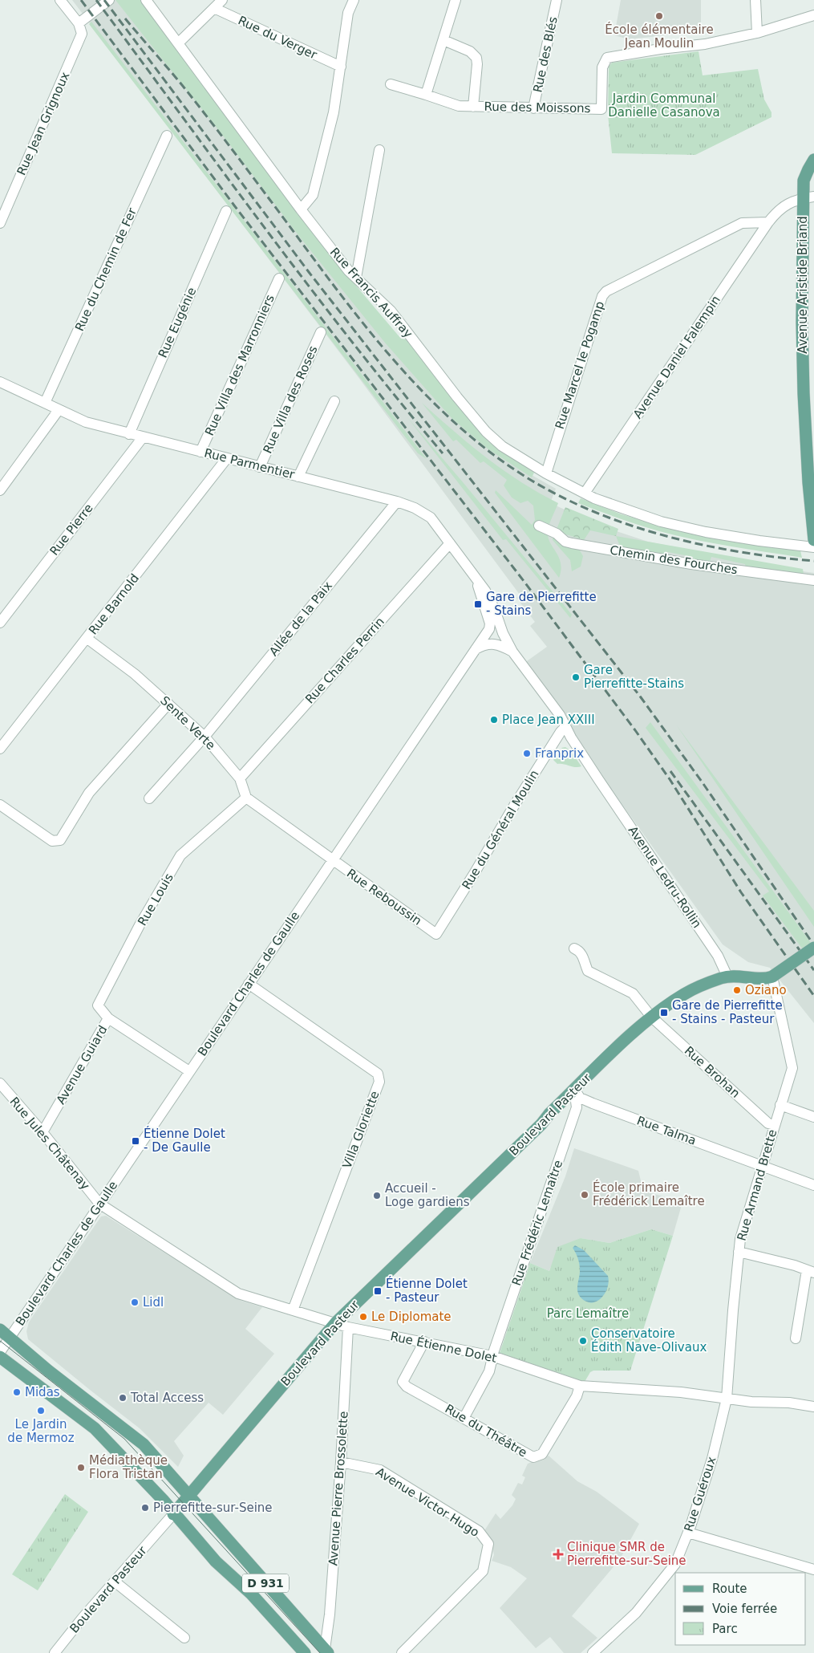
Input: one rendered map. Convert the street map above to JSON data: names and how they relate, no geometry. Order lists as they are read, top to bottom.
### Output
{
  "streets": {
    "main road": ["Avenue Aristide Briand", "Boulevard Pasteur", "D 931"],
    "street": [
      "Rue du Verger",
      "Rue des Blés",
      "Rue des Moissons",
      "Rue Jean Grignoux",
      "Rue du Chemin de Fer",
      "Rue Francis Auffray",
      "Rue Eugénie",
      "Avenue Daniel Falempin",
      "Rue Villa des Marronniers",
      "Rue Marcel le Pogamp",
      "Rue Villa des Roses",
      "Rue Parmentier",
      "Rue Pierre",
      "Chemin des Fourches",
      "Rue Barnold",
      "Allée de la Paix",
      "Rue Charles Perrin",
      "Sente Verte",
      "Rue du Général Moulin",
      "Avenue Ledru-Rollin",
      "Rue Reboussin",
      "Rue Louis",
      "Boulevard Charles de Gaulle",
      "Avenue Guiard",
      "Rue Brohan",
      "Villa Gloriette",
      "Rue Talma",
      "Rue Jules Châtenay",
      "Rue Armand Brette",
      "Rue Frédéric Lemaître",
      "Rue Étienne Dolet",
      "Rue du Théâtre",
      "Avenue Pierre Brossolette",
      "Rue Guéroux",
      "Avenue Victor Hugo"
    ]
  },
  "crossings": [
    ["Rue des Blés", "Rue des Moissons"],
    ["Rue du Chemin de Fer", "Rue Parmentier"],
    ["Avenue Aristide Briand", "Avenue Daniel Falempin"],
    ["Rue Francis Auffray", "Avenue Daniel Falempin"],
    ["Rue Francis Auffray", "Rue Marcel le Pogamp"],
    ["Rue Eugénie", "Rue Parmentier"],
    ["Avenue Daniel Falempin", "Rue Marcel le Pogamp"],
    ["Rue Villa des Marronniers", "Rue Parmentier"],
    ["Rue Villa des Roses", "Rue Parmentier"],
    ["Rue Parmentier", "Rue Pierre"],
    ["Rue Parmentier", "Rue Barnold"],
    ["Rue Parmentier", "Allée de la Paix"],
    ["Rue Parmentier", "Rue Charles Perrin"],
    ["Rue Parmentier", "Rue du Général Moulin"],
    ["Rue Parmentier", "Avenue Ledru-Rollin"],
    ["Rue Parmentier", "Boulevard Charles de Gaulle"],
    ["Rue Barnold", "Sente Verte"],
    ["Allée de la Paix", "Sente Verte"],
    ["Rue Charles Perrin", "Sente Verte"],
    ["Sente Verte", "Rue Louis"],
    ["Rue du Général Moulin", "Avenue Ledru-Rollin"],
    ["Rue du Général Moulin", "Rue Reboussin"],
    ["Avenue Ledru-Rollin", "Boulevard Pasteur"],
    ["Rue Reboussin", "Boulevard Charles de Gaulle"],
    ["Rue Louis", "Avenue Guiard"],
    ["Boulevard Charles de Gaulle", "Avenue Guiard"],
    ["Boulevard Charles de Gaulle", "Villa Gloriette"],
    ["Boulevard Charles de Gaulle", "Rue Jules Châtenay"],
    ["Boulevard Charles de Gaulle", "Rue Étienne Dolet"],
    ["Boulevard Charles de Gaulle", "D 931"],
    ["Avenue Guiard", "Rue Jules Châtenay"],
    ["Rue Brohan", "Boulevard Pasteur"],
    ["Rue Brohan", "Rue Armand Brette"],
    ["Boulevard Pasteur", "Rue Talma"],
    ["Boulevard Pasteur", "Rue Frédéric Lemaître"],
    ["Boulevard Pasteur", "Rue Étienne Dolet"],
    ["Boulevard Pasteur", "D 931"],
    ["Villa Gloriette", "Rue Étienne Dolet"],
    ["Rue Talma", "Rue Armand Brette"],
    ["Rue Talma", "Rue Frédéric Lemaître"],
    ["Rue Jules Châtenay", "Rue Étienne Dolet"],
    ["Rue Armand Brette", "Rue Étienne Dolet"],
    ["Rue Armand Brette", "Rue Guéroux"],
    ["Rue Frédéric Lemaître", "Rue Étienne Dolet"],
    ["Rue Frédéric Lemaître", "Rue du Théâtre"],
    ["Rue Étienne Dolet", "Rue du Théâtre"],
    ["Rue Étienne Dolet", "Avenue Pierre Brossolette"],
    ["Rue Étienne Dolet", "Rue Guéroux"],
    ["Avenue Pierre Brossolette", "Avenue Victor Hugo"],
    ["Avenue Pierre Brossolette", "D 931"]
  ],
  "parks": ["Jardin Communal Danielle Casanova", "Parc Lemaître"],
  "places": {
    "other": [
      "École élémentaire Jean Moulin",
      "Gare Pierrefitte-Stains",
      "Place Jean XXIII",
      "Franprix",
      "Oziano",
      "École primaire Frédérick Lemaître",
      "Accueil - Loge gardiens",
      "Lidl",
      "Le Diplomate",
      "Conservatoire Édith Nave-Olivaux",
      "Midas",
      "Total Access",
      "Le Jardin de Mermoz",
      "Médiathèque Flora Tristan",
      "Pierrefitte-sur-Seine"
    ],
    "transit": [
      "Gare de Pierrefitte - Stains",
      "Gare de Pierrefitte - Stains - Pasteur",
      "Étienne Dolet - De Gaulle",
      "Étienne Dolet - Pasteur"
    ],
    "health": ["Clinique SMR de Pierrefitte-sur-Seine"]
  },
  "legend": ["Route", "Voie ferrée", "Parc"]
}
